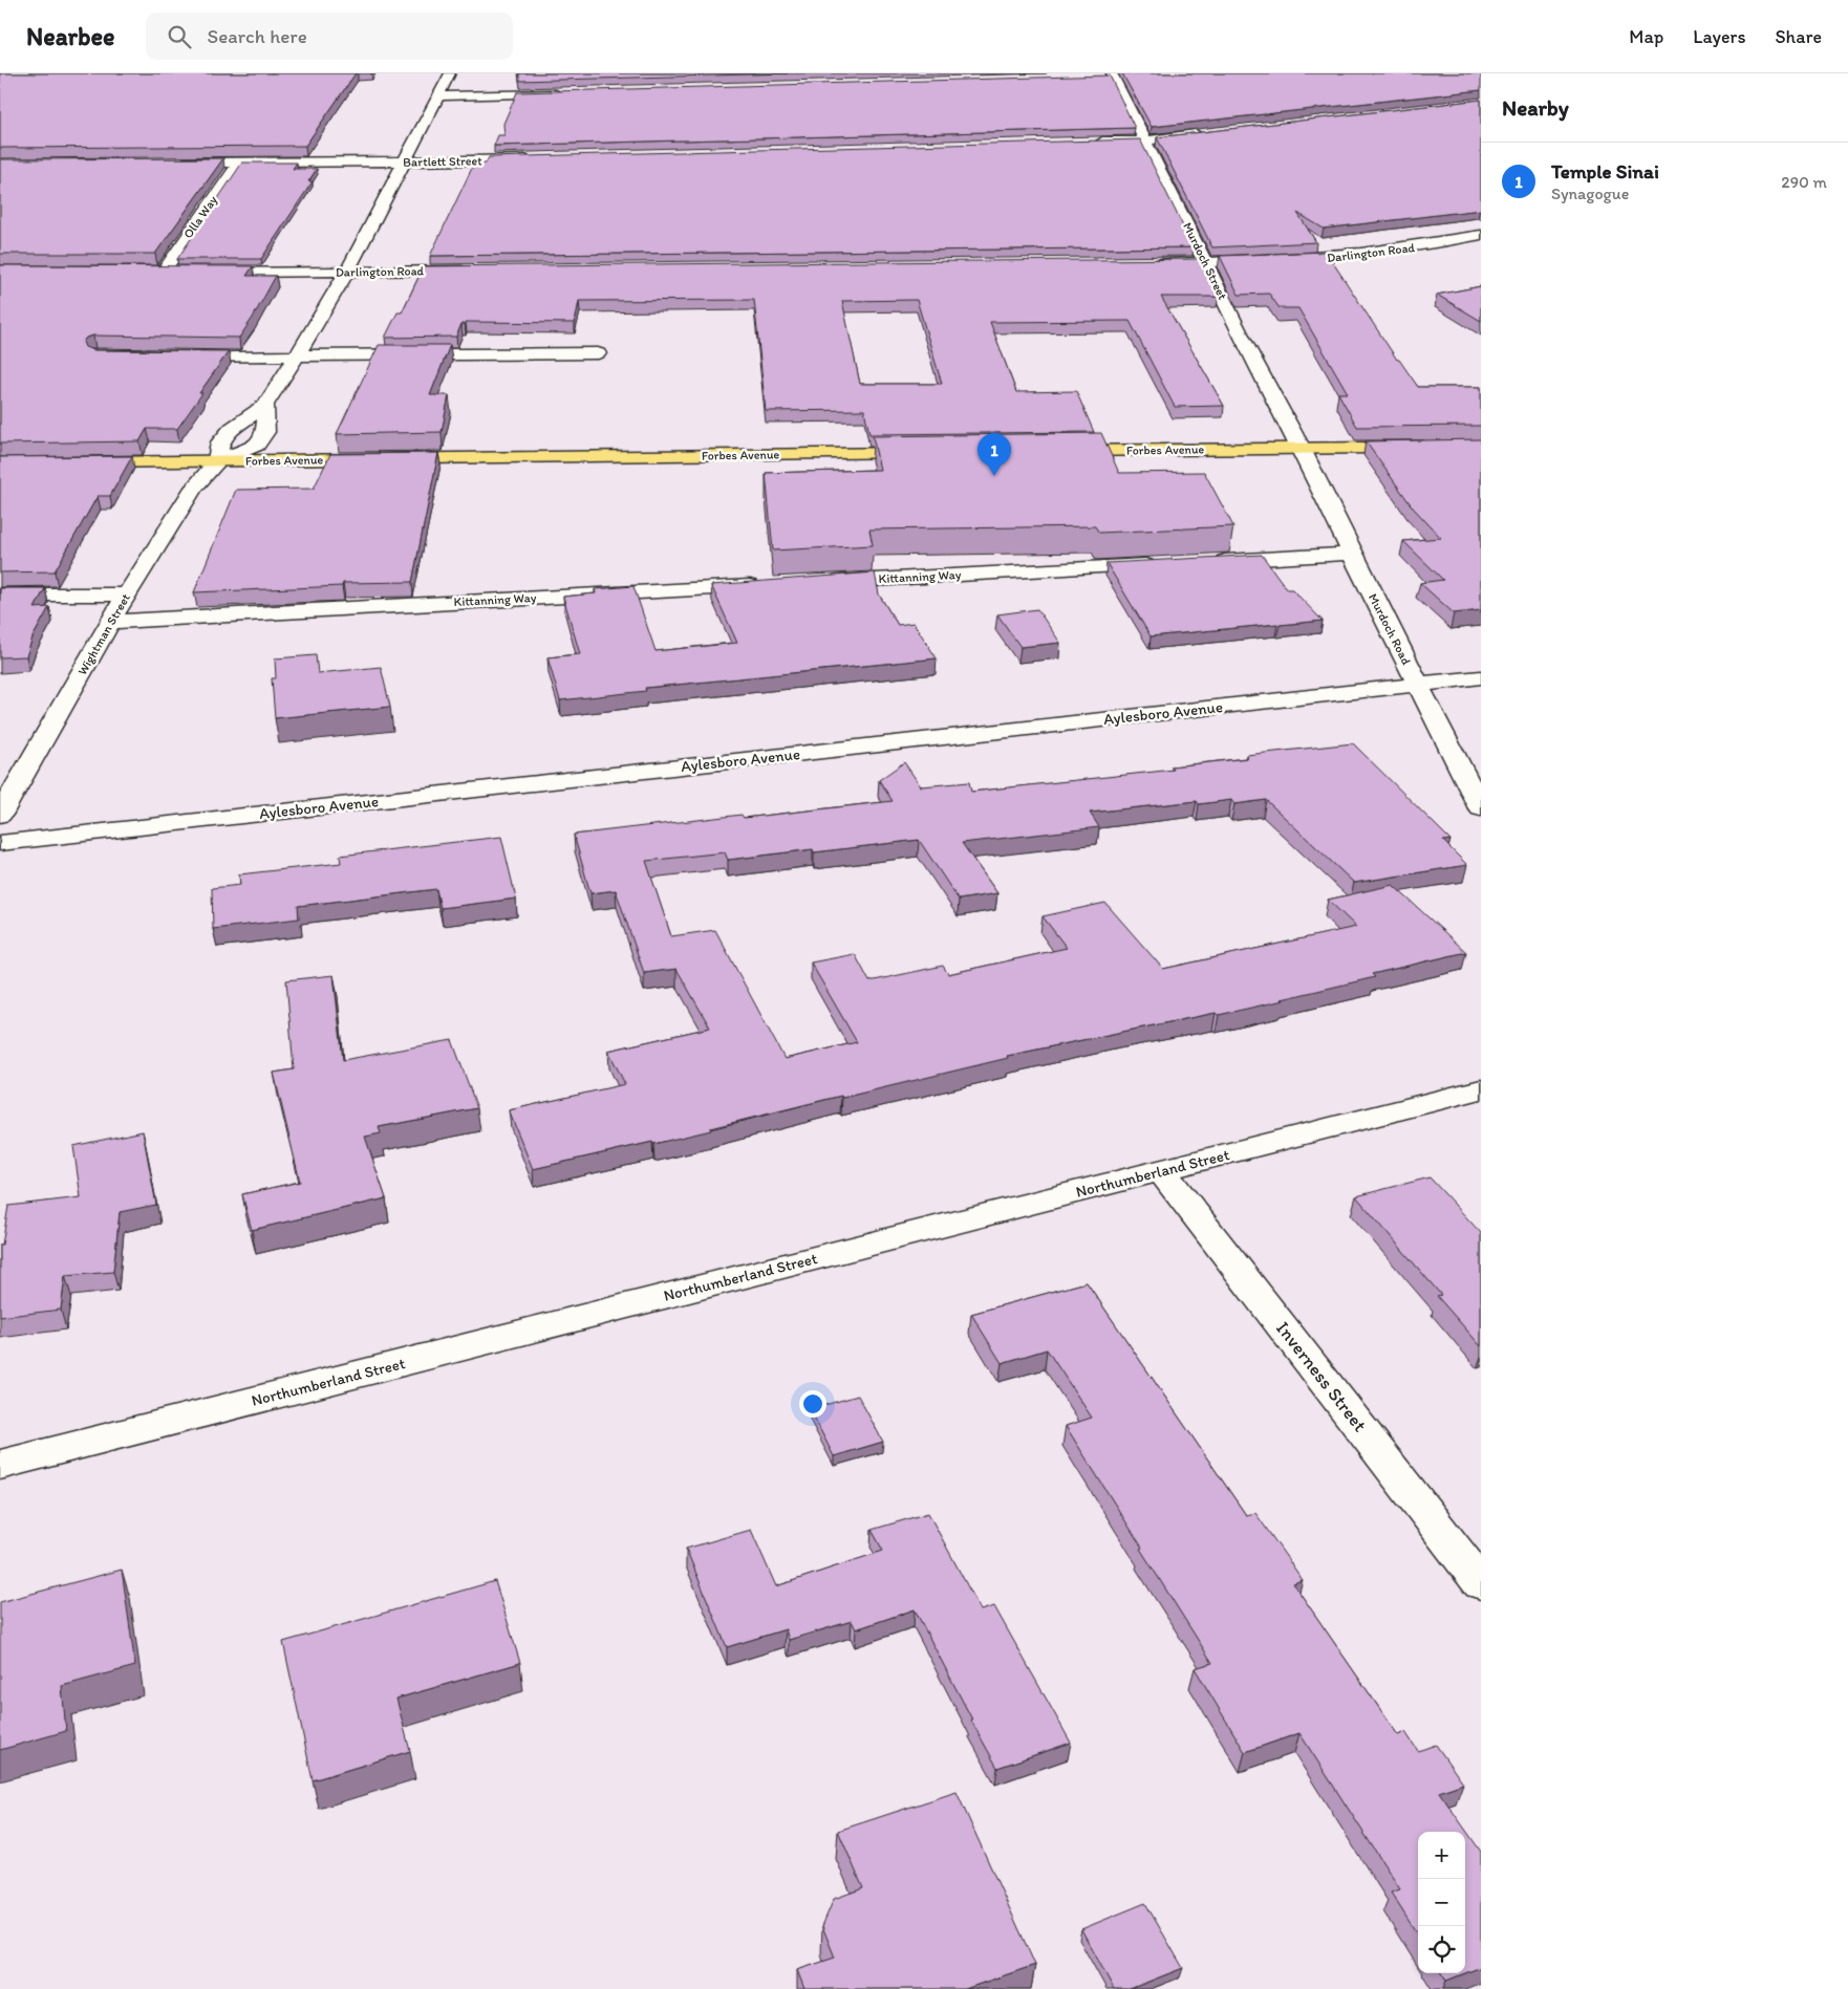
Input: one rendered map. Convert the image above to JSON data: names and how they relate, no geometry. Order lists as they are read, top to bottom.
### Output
{
  "streets": {
    "main road": ["Forbes Avenue"],
    "street": [
      "Bartlett Street",
      "Olla Way",
      "Darlington Road",
      "Murdoch Street",
      "Kittanning Way",
      "Murdoch Road",
      "Wightman Street",
      "Aylesboro Avenue",
      "Northumberland Street",
      "Inverness Street"
    ]
  },
  "crossings": [
    ["Bartlett Street", "Olla Way"],
    ["Bartlett Street", "Wightman Street"],
    ["Darlington Road", "Murdoch Street"],
    ["Darlington Road", "Wightman Street"],
    ["Murdoch Street", "Forbes Avenue"],
    ["Murdoch Street", "Murdoch Road"],
    ["Forbes Avenue", "Murdoch Road"],
    ["Forbes Avenue", "Wightman Street"],
    ["Kittanning Way", "Wightman Street"],
    ["Murdoch Road", "Aylesboro Avenue"],
    ["Northumberland Street", "Inverness Street"]
  ],
  "page": {
    "header": "Nearbee",
    "search": "Search here",
    "nav": ["Map", "Layers", "Share"],
    "heading": "Nearby",
    "list": [
      {
        "mark": "1",
        "name": "Temple Sinai",
        "note": "Synagogue",
        "value": "290 m"
      }
    ],
    "pins": "1",
    "map_buttons": ["+", "−"]
  }
}
